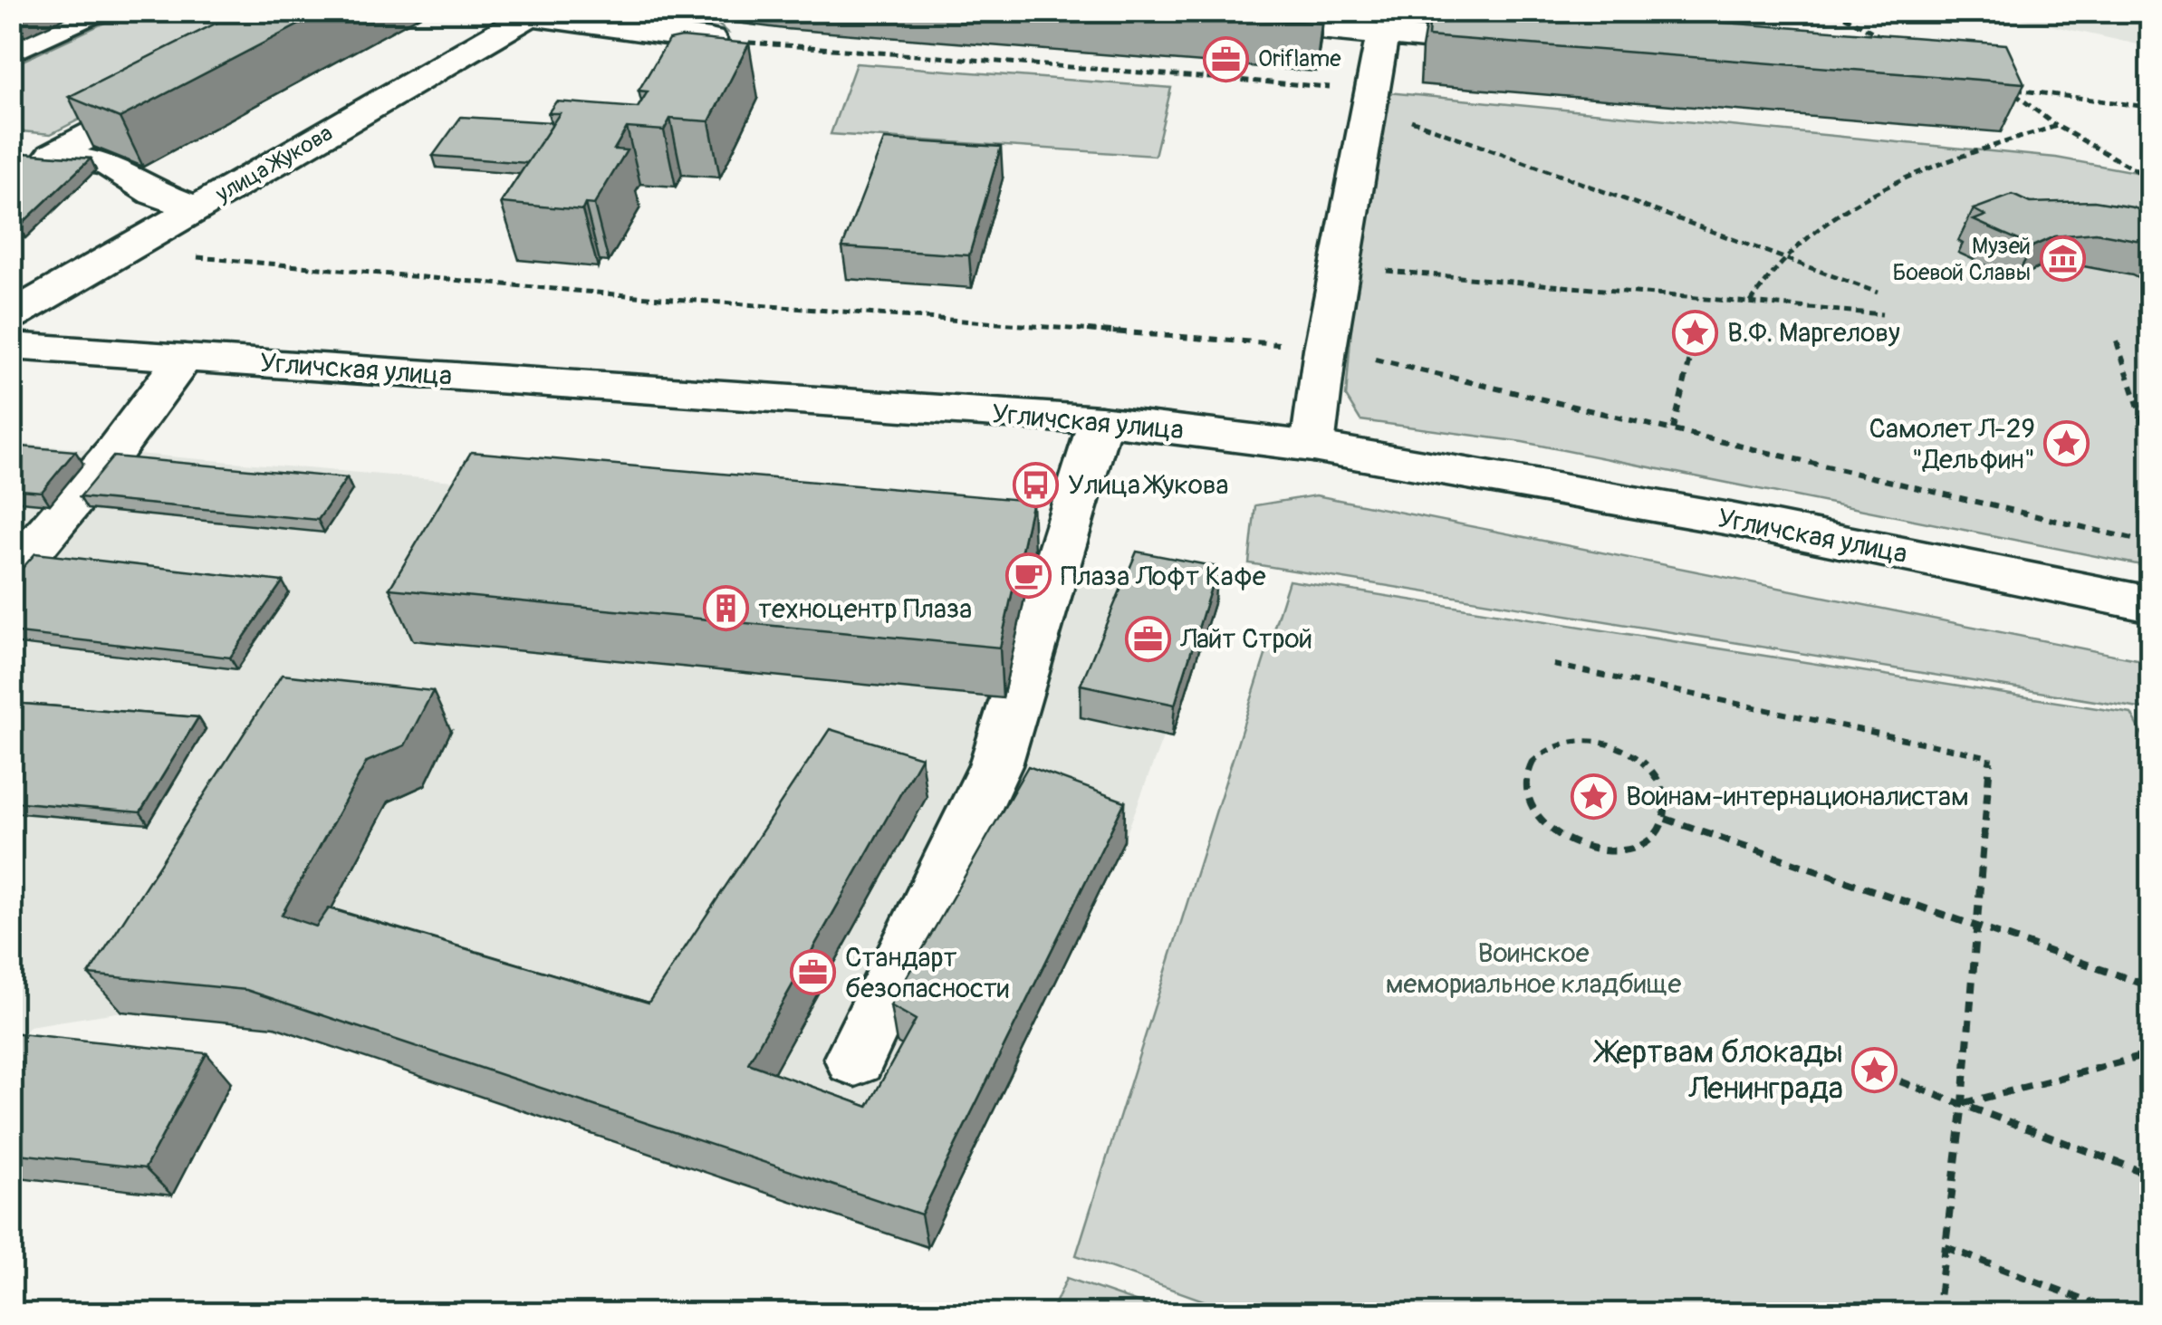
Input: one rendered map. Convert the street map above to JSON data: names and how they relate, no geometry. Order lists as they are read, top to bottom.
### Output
{
  "streets": {
    "main road": ["улица Жукова", "Угличская улица"]
  },
  "parks": ["Воинское мемориальное кладбище"],
  "places": {
    "office": ["Oriflame", "Лайт Строй", "Стандарт безопасности"],
    "museum": ["Музей Боевой Славы"],
    "place": [
      "В.Ф. Маргелову",
      "Самолет Л-29 \"Дельфин\"",
      "Воинам-интернационалистам",
      "Жертвам блокады Ленинграда"
    ],
    "bus stop": ["Улица Жукова"],
    "cafe": ["Плаза Лофт Кафе"],
    "building": ["техноцентр Плаза"]
  }
}
